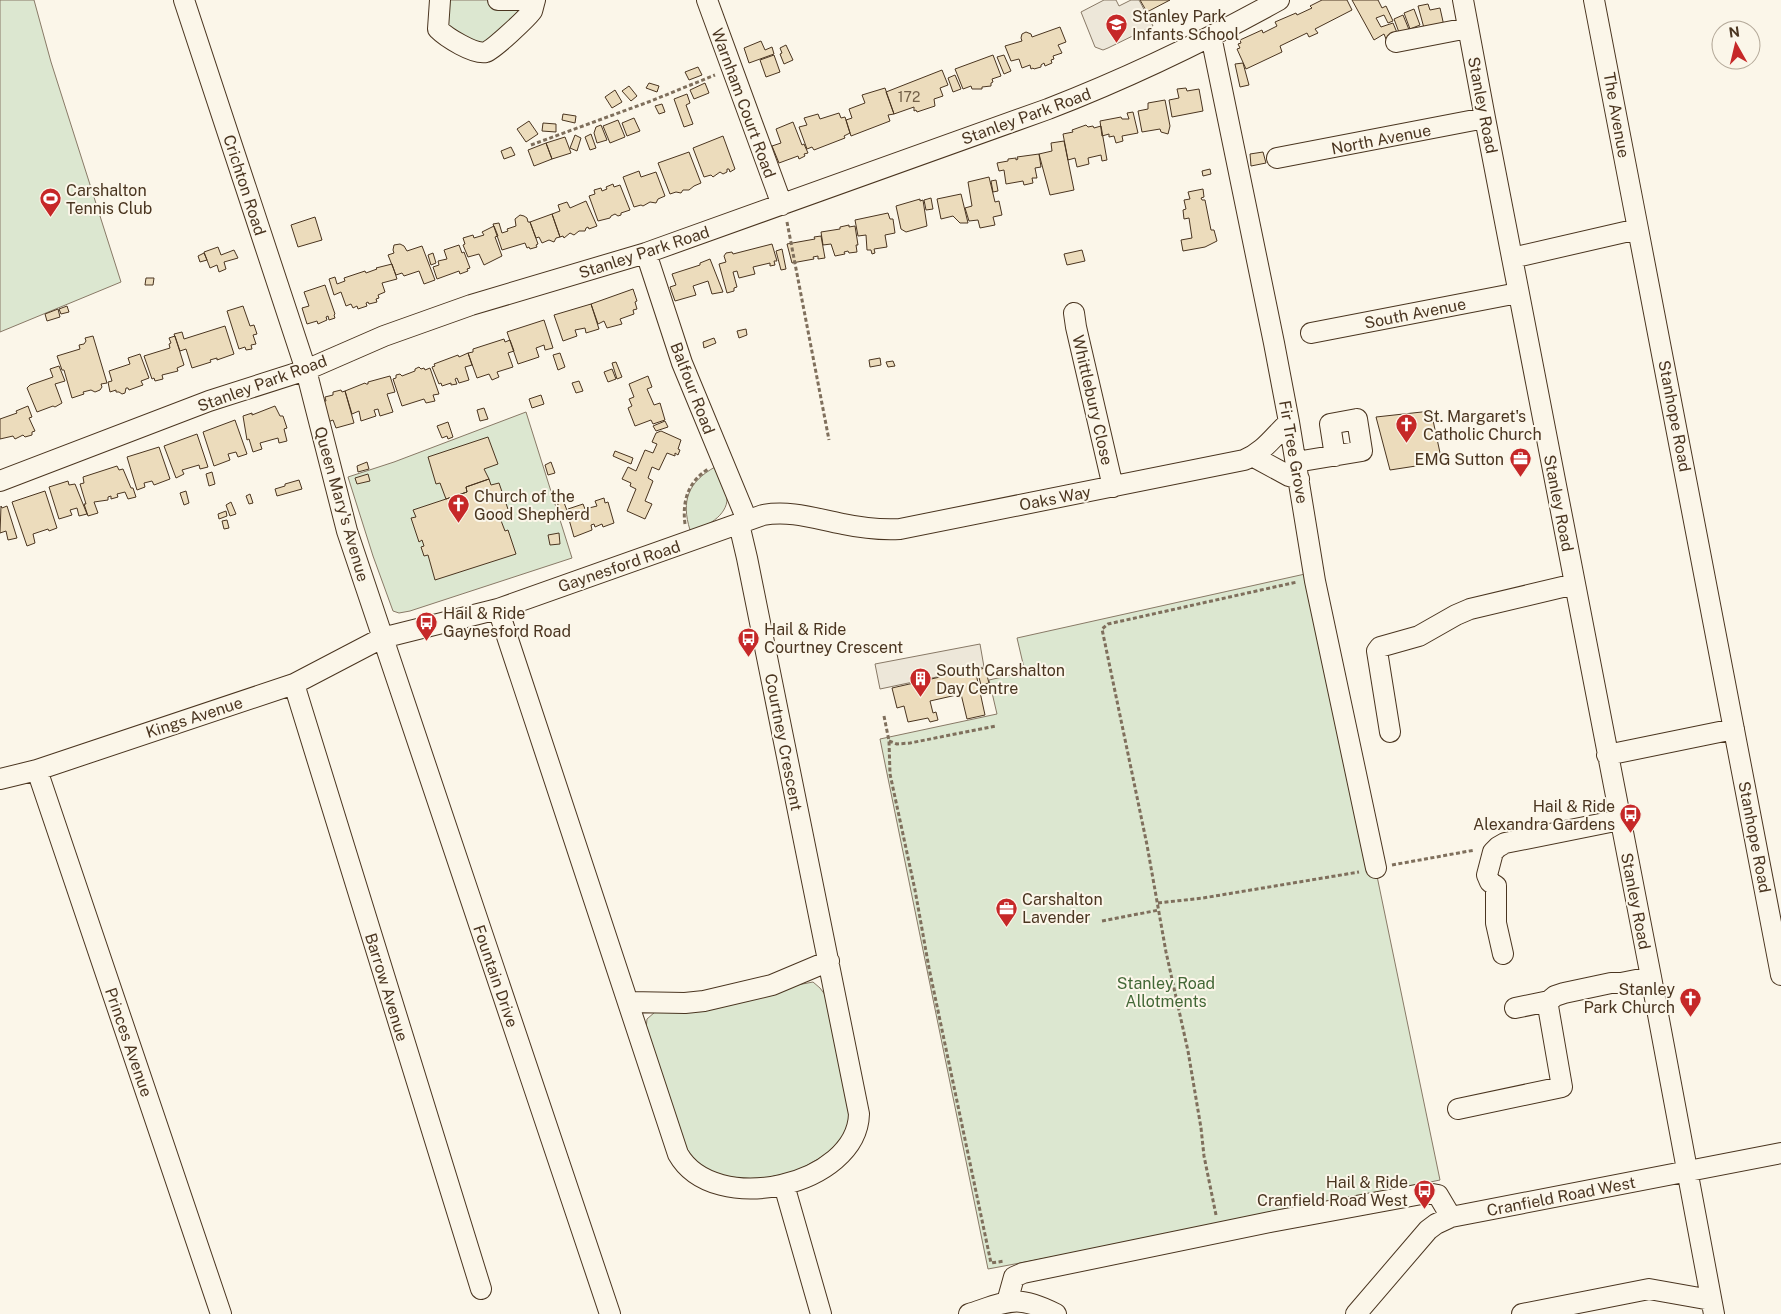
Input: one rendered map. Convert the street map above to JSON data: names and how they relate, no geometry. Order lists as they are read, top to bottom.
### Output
{
  "streets": {
    "street": [
      "Warnham Court Road",
      "Stanley Road",
      "The Avenue",
      "Stanley Park Road",
      "North Avenue",
      "Crichton Road",
      "South Avenue",
      "Balfour Road",
      "Whittlebury Close",
      "Stanhope Road",
      "Fir Tree Grove",
      "Oaks Way",
      "Queen Mary's Avenue",
      "Gaynesford Road",
      "Kings Avenue",
      "Courtney Crescent",
      "Fountain Drive",
      "Barrow Avenue",
      "Princes Avenue",
      "Cranfield Road West"
    ]
  },
  "crossings": [
    ["Warnham Court Road", "Stanley Park Road"],
    ["Stanley Road", "North Avenue"],
    ["Stanley Road", "South Avenue"],
    ["Stanley Road", "Cranfield Road West"],
    ["The Avenue", "Stanhope Road"],
    ["Stanley Park Road", "Crichton Road"],
    ["Stanley Park Road", "Balfour Road"],
    ["Stanley Park Road", "Fir Tree Grove"],
    ["Stanley Park Road", "Queen Mary's Avenue"],
    ["Crichton Road", "Queen Mary's Avenue"],
    ["Balfour Road", "Gaynesford Road"],
    ["Balfour Road", "Courtney Crescent"],
    ["Whittlebury Close", "Oaks Way"],
    ["Fir Tree Grove", "Oaks Way"],
    ["Oaks Way", "Gaynesford Road"],
    ["Queen Mary's Avenue", "Gaynesford Road"],
    ["Queen Mary's Avenue", "Kings Avenue"],
    ["Queen Mary's Avenue", "Fountain Drive"],
    ["Gaynesford Road", "Kings Avenue"],
    ["Gaynesford Road", "Courtney Crescent"],
    ["Gaynesford Road", "Fountain Drive"],
    ["Kings Avenue", "Fountain Drive"],
    ["Kings Avenue", "Barrow Avenue"],
    ["Kings Avenue", "Princes Avenue"]
  ],
  "parks": ["Stanley Road Allotments"],
  "places": {
    "school or university": ["Stanley Park Infants School"],
    "sports": ["Carshalton Tennis Club"],
    "church": ["St. Margaret's Catholic Church", "Church of the Good Shepherd", "Stanley Park Church"],
    "office": ["EMG Sutton", "Carshalton Lavender"],
    "bus stop": [
      "Hail & Ride Gaynesford Road",
      "Hail & Ride Courtney Crescent",
      "Hail & Ride Alexandra Gardens",
      "Hail & Ride Cranfield Road West"
    ],
    "building": ["South Carshalton Day Centre"]
  },
  "house_numbers": ["172"],
  "north": "top"
}
